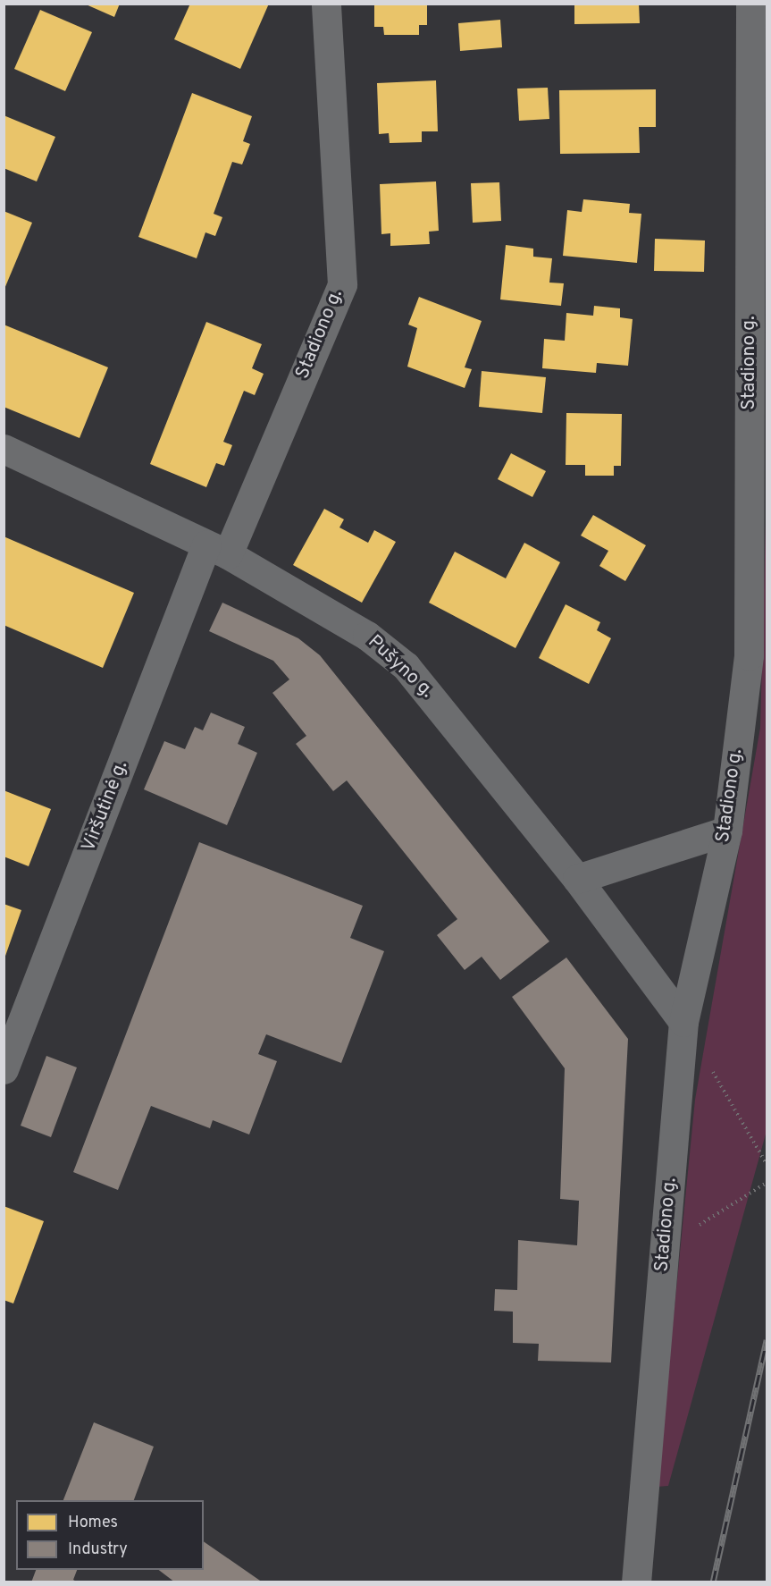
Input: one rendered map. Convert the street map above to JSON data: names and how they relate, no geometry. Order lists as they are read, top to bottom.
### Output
{
  "streets": {
    "street": ["Stadiono g.", "Pušyno g.", "Viršutinė g."]
  },
  "crossings": [
    ["Stadiono g.", "Pušyno g."],
    ["Stadiono g.", "Viršutinė g."],
    ["Pušyno g.", "Viršutinė g."]
  ],
  "legend": ["Homes", "Industry"]
}
